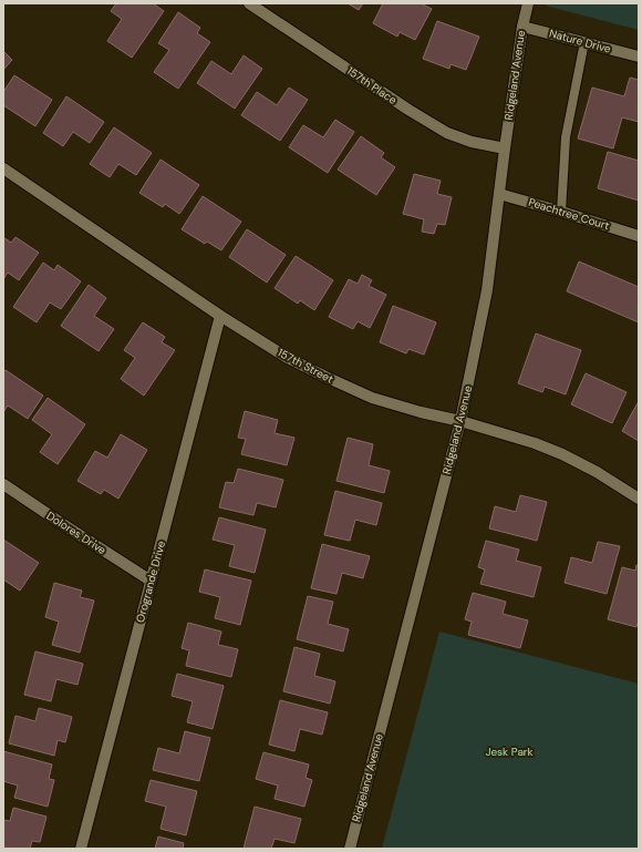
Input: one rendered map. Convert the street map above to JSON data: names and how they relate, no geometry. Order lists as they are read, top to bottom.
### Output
{
  "streets": {
    "street": [
      "Nature Drive",
      "Ridgeland Avenue",
      "157th Place",
      "Peachtree Court",
      "157th Street",
      "Dolores Drive",
      "Orogrande Drive"
    ]
  },
  "crossings": [
    ["Nature Drive", "Ridgeland Avenue"],
    ["Ridgeland Avenue", "157th Place"],
    ["Ridgeland Avenue", "Peachtree Court"],
    ["Ridgeland Avenue", "157th Street"],
    ["157th Street", "Orogrande Drive"],
    ["Dolores Drive", "Orogrande Drive"]
  ],
  "parks": ["Jesk Park"]
}
